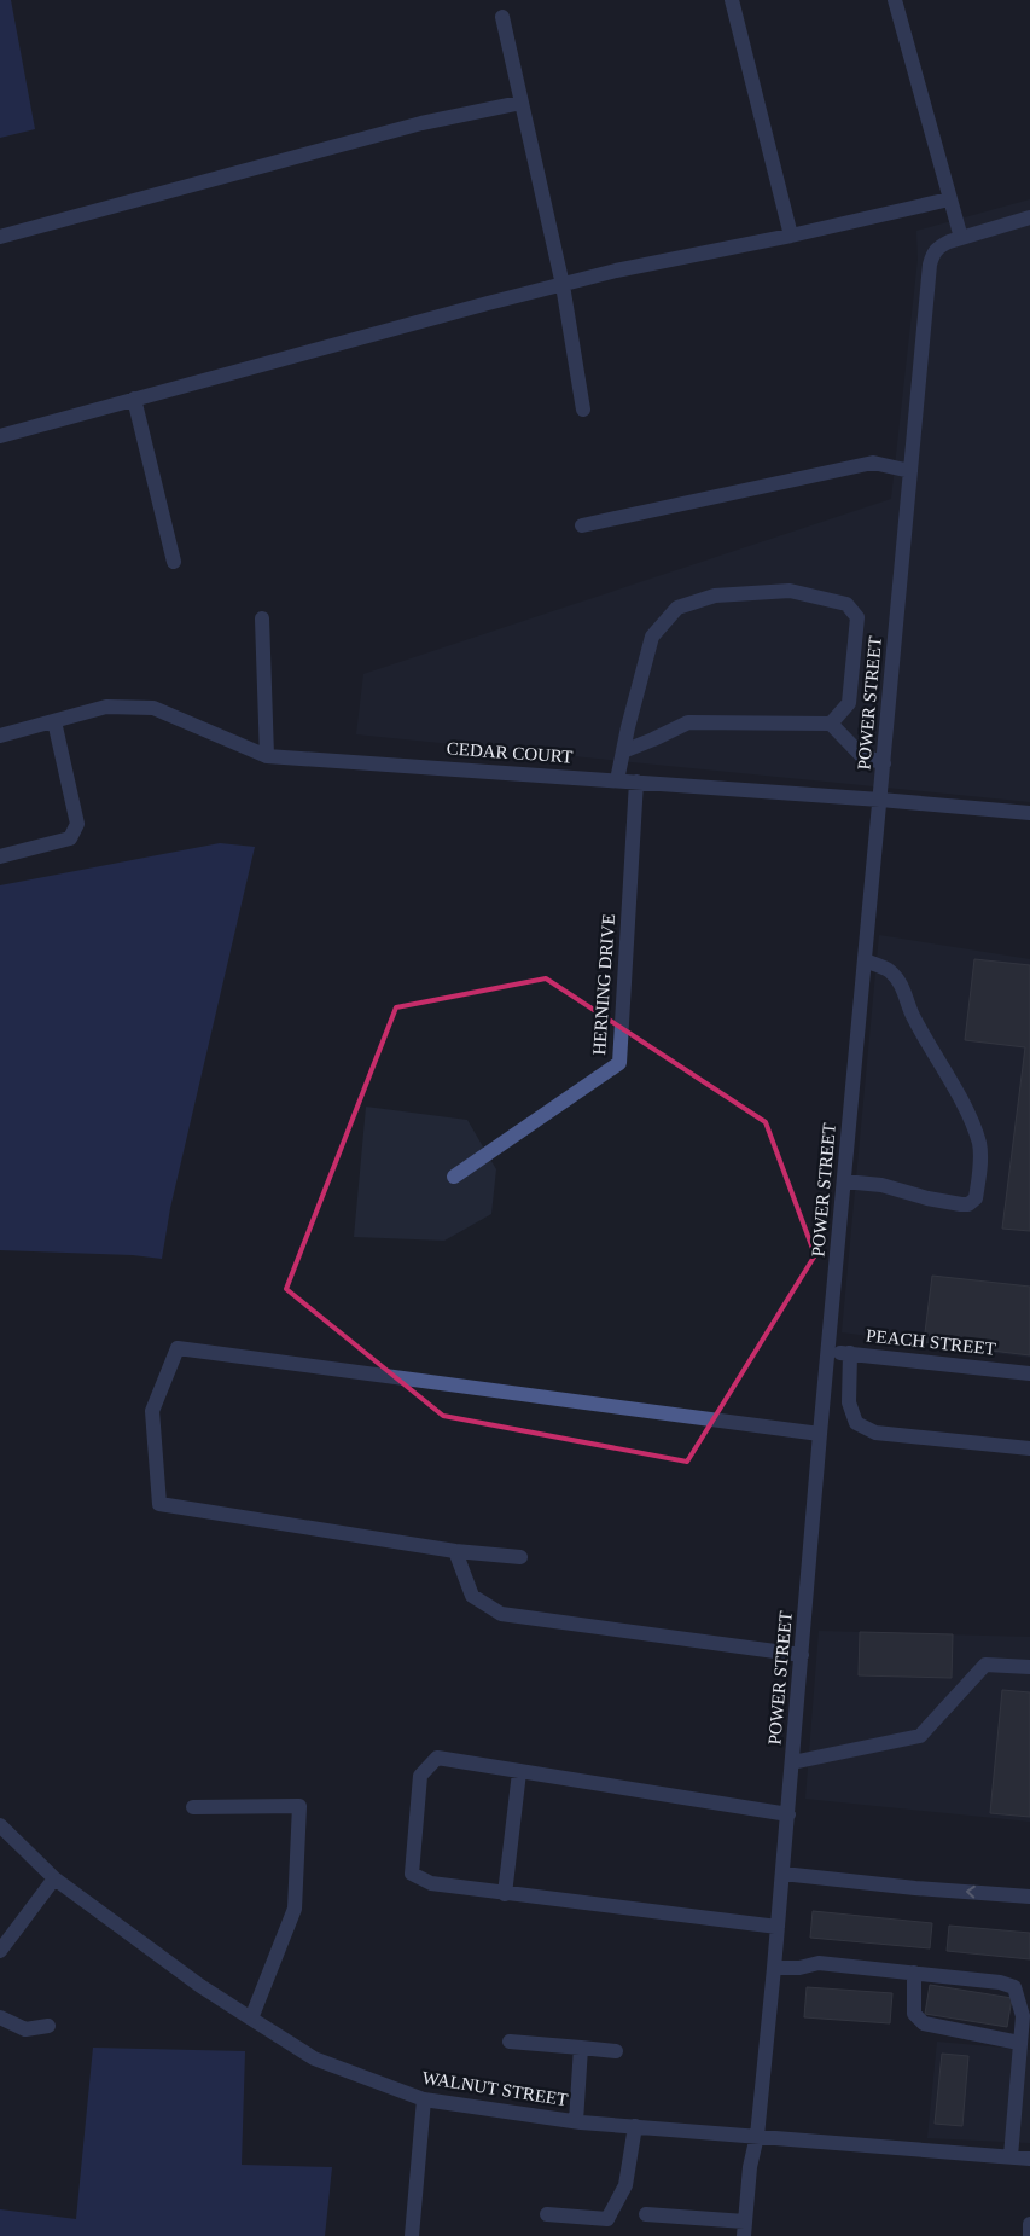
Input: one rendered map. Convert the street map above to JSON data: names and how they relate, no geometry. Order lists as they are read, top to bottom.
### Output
{
  "streets": {
    "street": [
      "POWER STREET",
      "CEDAR COURT",
      "HERNING DRIVE",
      "PEACH STREET",
      "WALNUT STREET"
    ]
  },
  "crossings": [
    ["POWER STREET", "CEDAR COURT"],
    ["POWER STREET", "PEACH STREET"],
    ["POWER STREET", "WALNUT STREET"],
    ["CEDAR COURT", "HERNING DRIVE"]
  ]
}
